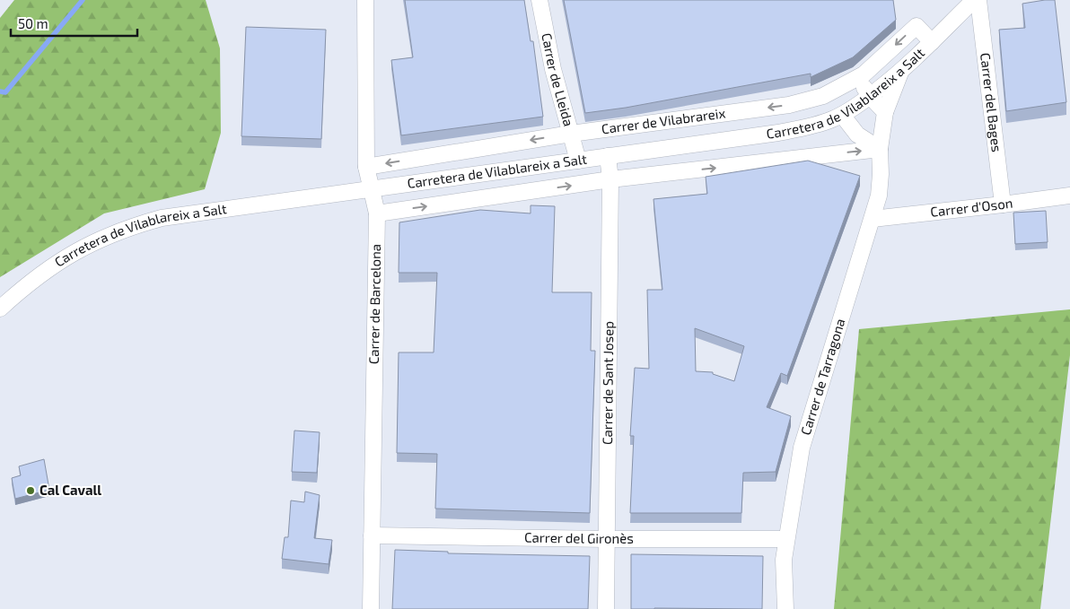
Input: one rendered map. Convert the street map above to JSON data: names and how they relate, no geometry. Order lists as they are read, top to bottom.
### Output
{
  "streets": {
    "street": [
      "Carrer de Lleida",
      "Carretera de Vilablareix a Salt",
      "Carrer del Bages",
      "Carrer de Vilabrareix",
      "Carrer d'Oson",
      "Carrer de Barcelona",
      "Carrer de Tarragona",
      "Carrer de Sant Josep",
      "Carrer del Gironès"
    ]
  },
  "crossings": [
    ["Carrer de Lleida", "Carretera de Vilablareix a Salt"],
    ["Carrer de Lleida", "Carrer de Vilabrareix"],
    ["Carretera de Vilablareix a Salt", "Carrer de Vilabrareix"],
    ["Carretera de Vilablareix a Salt", "Carrer de Barcelona"],
    ["Carretera de Vilablareix a Salt", "Carrer de Tarragona"],
    ["Carretera de Vilablareix a Salt", "Carrer de Sant Josep"],
    ["Carrer del Bages", "Carrer d'Oson"],
    ["Carrer de Vilabrareix", "Carrer de Barcelona"],
    ["Carrer d'Oson", "Carrer de Tarragona"],
    ["Carrer de Barcelona", "Carrer del Gironès"],
    ["Carrer de Tarragona", "Carrer del Gironès"],
    ["Carrer de Sant Josep", "Carrer del Gironès"]
  ],
  "places": ["Cal Cavall"],
  "scale_bar": "50 m"
}
